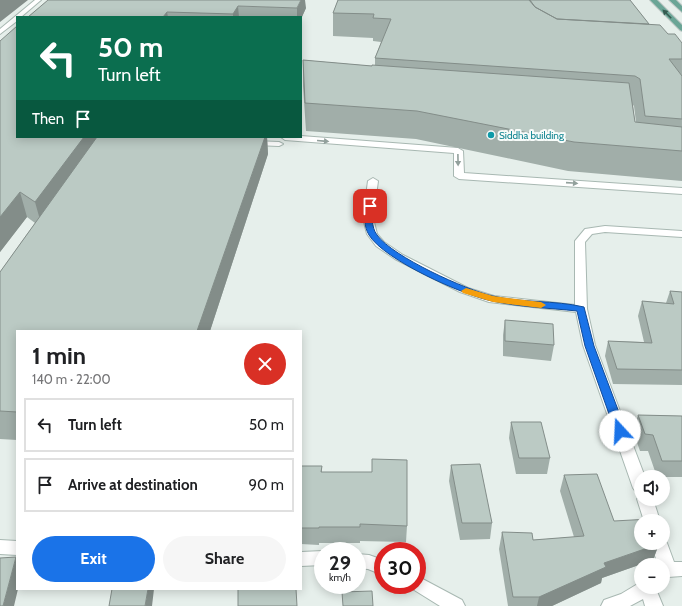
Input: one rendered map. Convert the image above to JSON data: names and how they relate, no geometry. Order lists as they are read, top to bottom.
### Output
{
  "places": ["Siddha building"],
  "page": {
    "turn": ["50 m", "Turn left"],
    "then": "Then",
    "heading": ["1 min", "140 m · 22:00"],
    "list": [
      {
        "name": "Turn left",
        "value": "50 m"
      },
      {
        "name": "Arrive at destination",
        "value": "90 m"
      }
    ],
    "map_buttons": ["+", "−"],
    "buttons": ["Exit", "Share"],
    "speed": "29 km/h",
    "limit": "30"
  }
}
